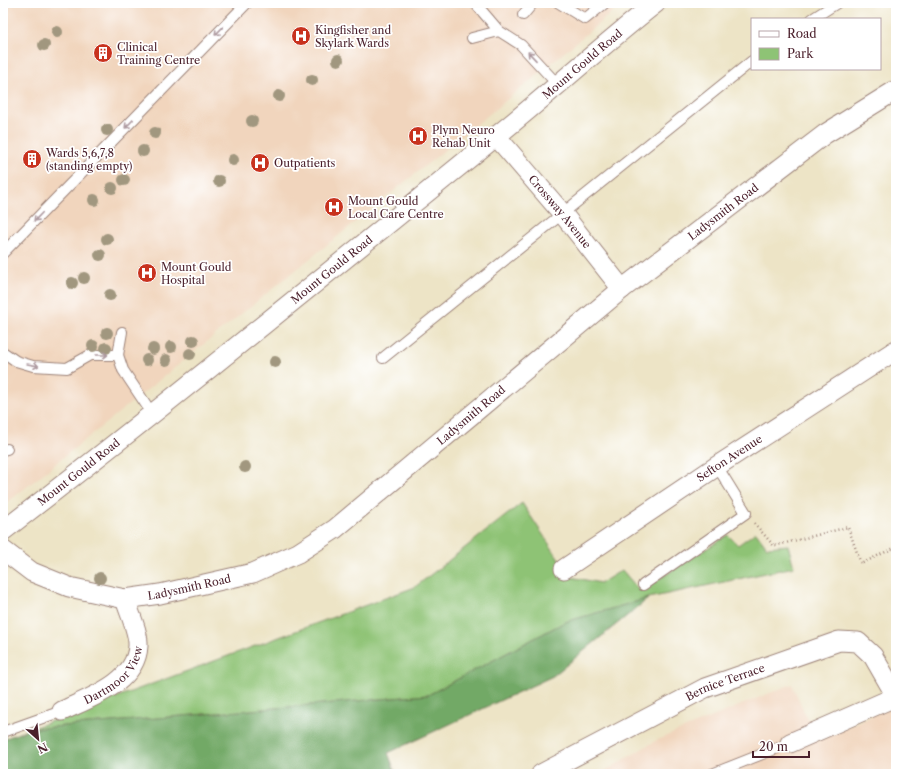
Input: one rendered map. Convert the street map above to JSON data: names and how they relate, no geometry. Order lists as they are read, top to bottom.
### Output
{
  "streets": {
    "street": [
      "Mount Gould Road",
      "Ladysmith Road",
      "Crossway Avenue",
      "Sefton Avenue",
      "Dartmoor View",
      "Bernice Terrace"
    ]
  },
  "crossings": [
    ["Mount Gould Road", "Crossway Avenue"],
    ["Ladysmith Road", "Crossway Avenue"],
    ["Ladysmith Road", "Dartmoor View"]
  ],
  "places": {
    "hospital": [
      "Kingfisher and Skylark Wards",
      "Plym Neuro Rehab Unit",
      "Outpatients",
      "Mount Gould Local Care Centre",
      "Mount Gould Hospital"
    ],
    "building": ["Clinical Training Centre", "Wards 5,6,7,8 (standing empty)"]
  },
  "legend": ["Road", "Park"],
  "scale_bar": "20 m",
  "north": "bottom right"
}
